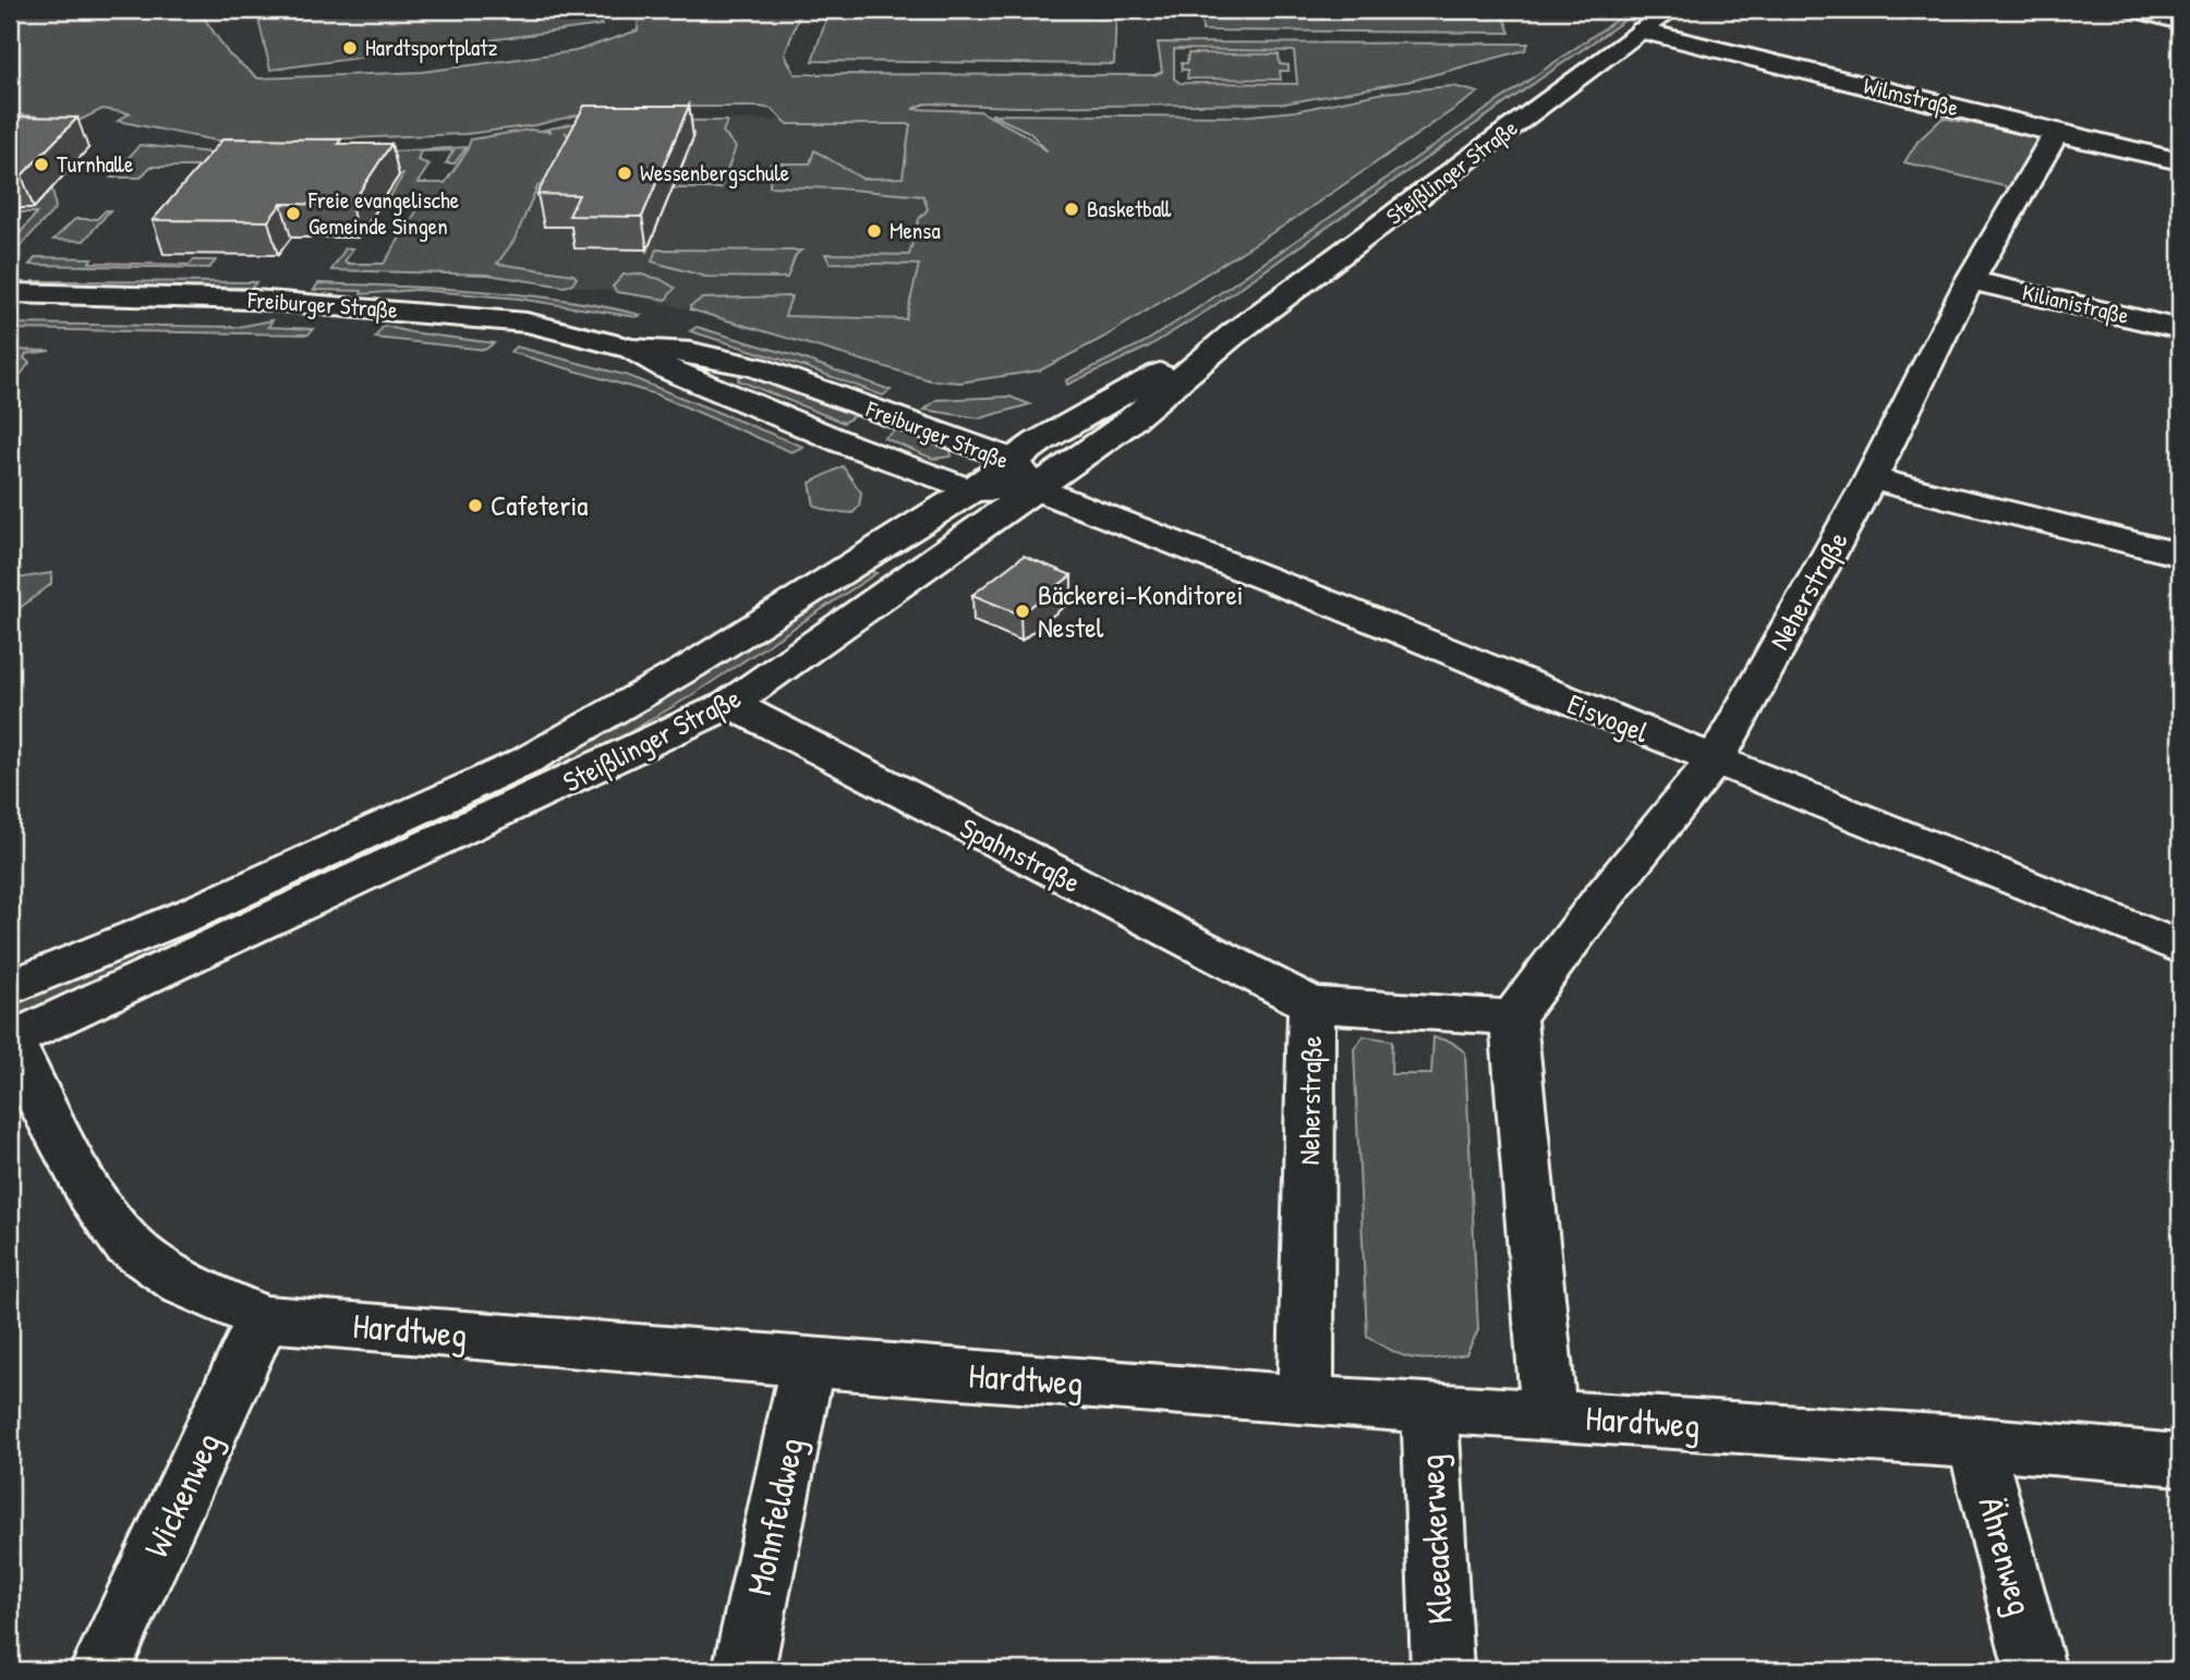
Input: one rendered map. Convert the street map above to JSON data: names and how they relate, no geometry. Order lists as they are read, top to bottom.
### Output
{
  "streets": {
    "street": [
      "Wilmstraße",
      "Steißlinger Straße",
      "Kilianistraße",
      "Freiburger Straße",
      "Neherstraße",
      "Eisvogel",
      "Spahnstraße",
      "Hardtweg",
      "Wickenweg",
      "Mohnfeldweg",
      "Kleeackerweg",
      "Ährenweg"
    ]
  },
  "crossings": [
    ["Wilmstraße", "Steißlinger Straße"],
    ["Wilmstraße", "Neherstraße"],
    ["Steißlinger Straße", "Freiburger Straße"],
    ["Steißlinger Straße", "Eisvogel"],
    ["Steißlinger Straße", "Spahnstraße"],
    ["Steißlinger Straße", "Hardtweg"],
    ["Kilianistraße", "Neherstraße"],
    ["Freiburger Straße", "Eisvogel"],
    ["Neherstraße", "Eisvogel"],
    ["Neherstraße", "Spahnstraße"],
    ["Neherstraße", "Hardtweg"],
    ["Hardtweg", "Wickenweg"],
    ["Hardtweg", "Mohnfeldweg"],
    ["Hardtweg", "Kleeackerweg"],
    ["Hardtweg", "Ährenweg"]
  ],
  "places": [
    "Hardtsportplatz",
    "Turnhalle",
    "Wessenbergschule",
    "Basketball",
    "Freie evangelische Gemeinde Singen",
    "Mensa",
    "Cafeteria",
    "Bäckerei-Konditorei Nestel"
  ]
}
